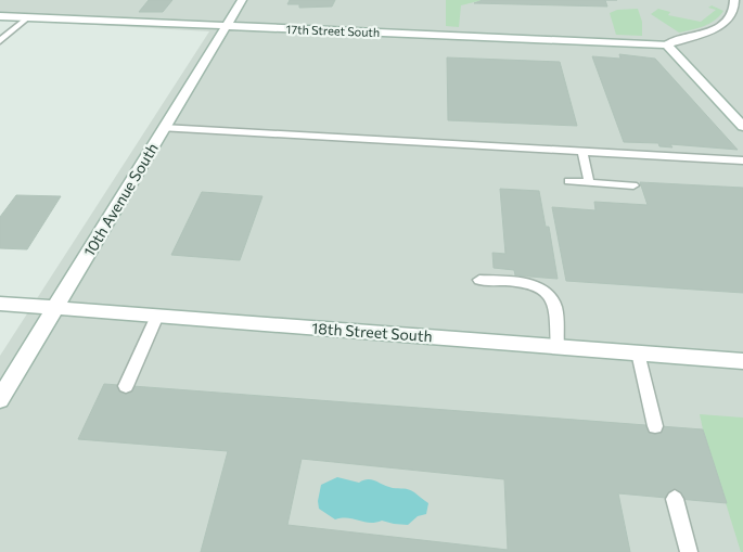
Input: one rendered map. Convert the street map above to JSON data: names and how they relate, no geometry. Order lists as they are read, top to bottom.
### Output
{
  "streets": {
    "street": ["17th Street South", "10th Avenue South", "18th Street South"]
  },
  "crossings": [
    ["17th Street South", "10th Avenue South"],
    ["10th Avenue South", "18th Street South"]
  ]
}
